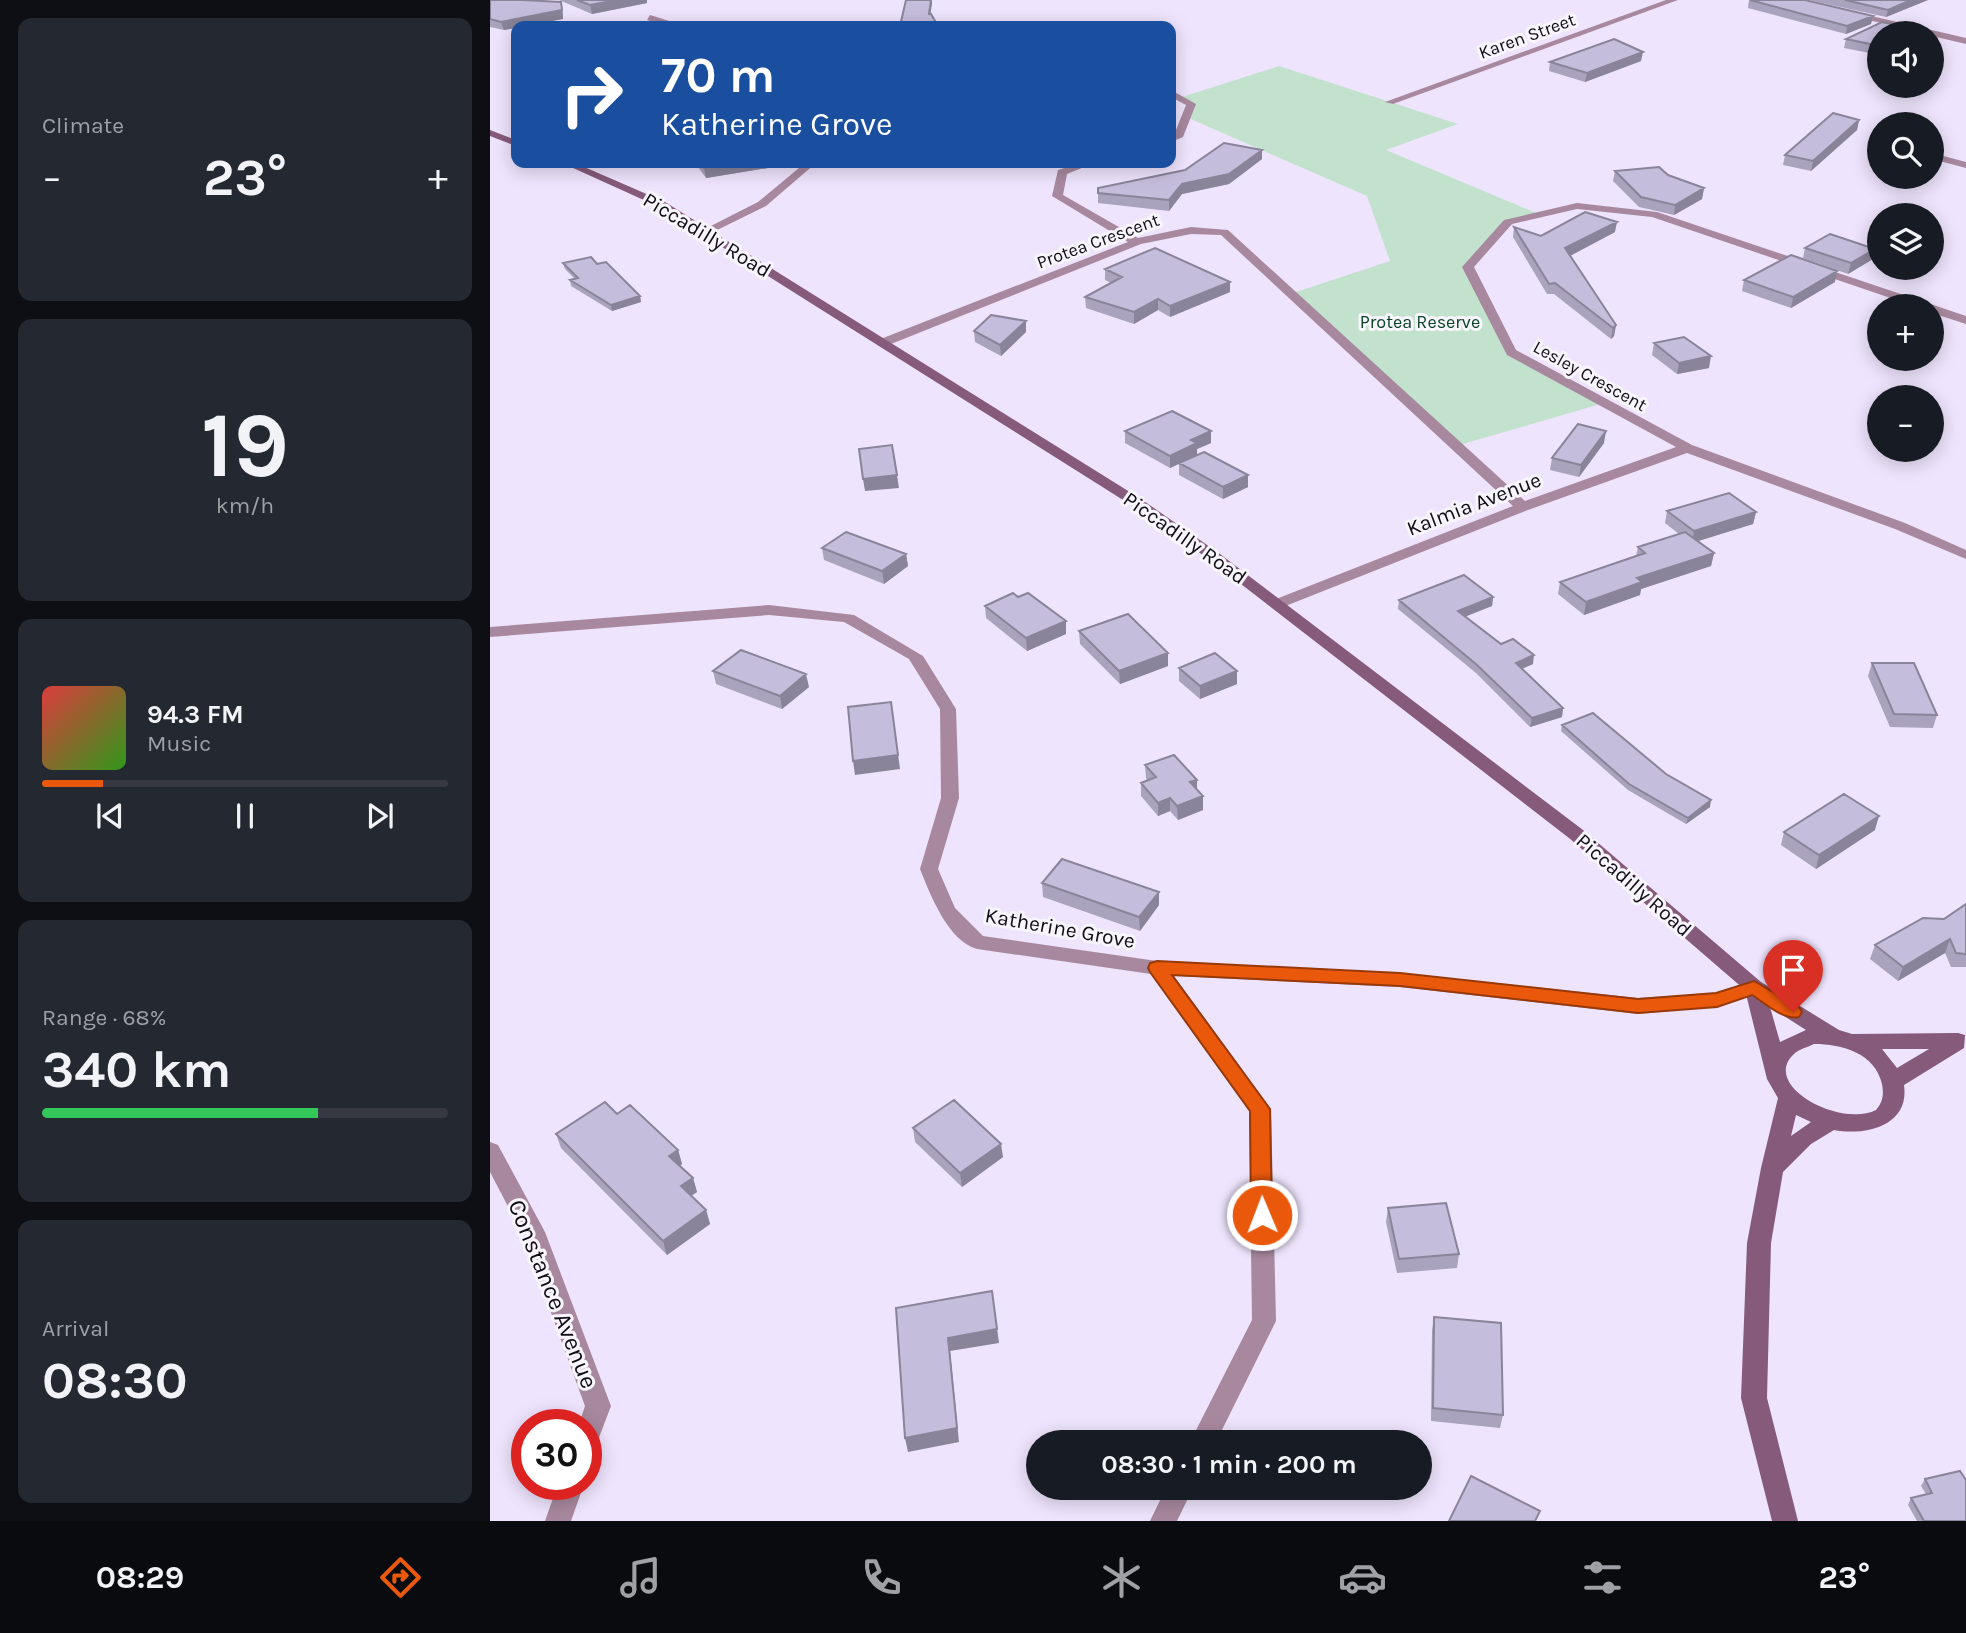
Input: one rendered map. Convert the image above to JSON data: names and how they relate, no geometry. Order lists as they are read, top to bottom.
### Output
{
  "streets": {
    "main road": ["Piccadilly Road"],
    "street": [
      "Karen Street",
      "Protea Crescent",
      "Lesley Crescent",
      "Kalmia Avenue",
      "Katherine Grove",
      "Constance Avenue"
    ]
  },
  "crossings": [
    ["Piccadilly Road", "Protea Crescent"],
    ["Piccadilly Road", "Kalmia Avenue"],
    ["Piccadilly Road", "Katherine Grove"],
    ["Protea Crescent", "Kalmia Avenue"],
    ["Lesley Crescent", "Kalmia Avenue"]
  ],
  "parks": ["Protea Reserve"],
  "page": {
    "tile": [
      "Climate",
      ["19", "km/h"],
      ["Range · 68%", "340 km"],
      ["Arrival", "08:30"]
    ],
    "map_buttons": ["+", "−"],
    "turn": ["70 m", "Katherine Grove"],
    "heat": ["−", "23°", "+"],
    "song": ["94.3 FM", "Music"],
    "limit": "30",
    "trip": "08:30 · 1 min · 200 m",
    "tabs": ["08:29", "23°"]
  }
}
